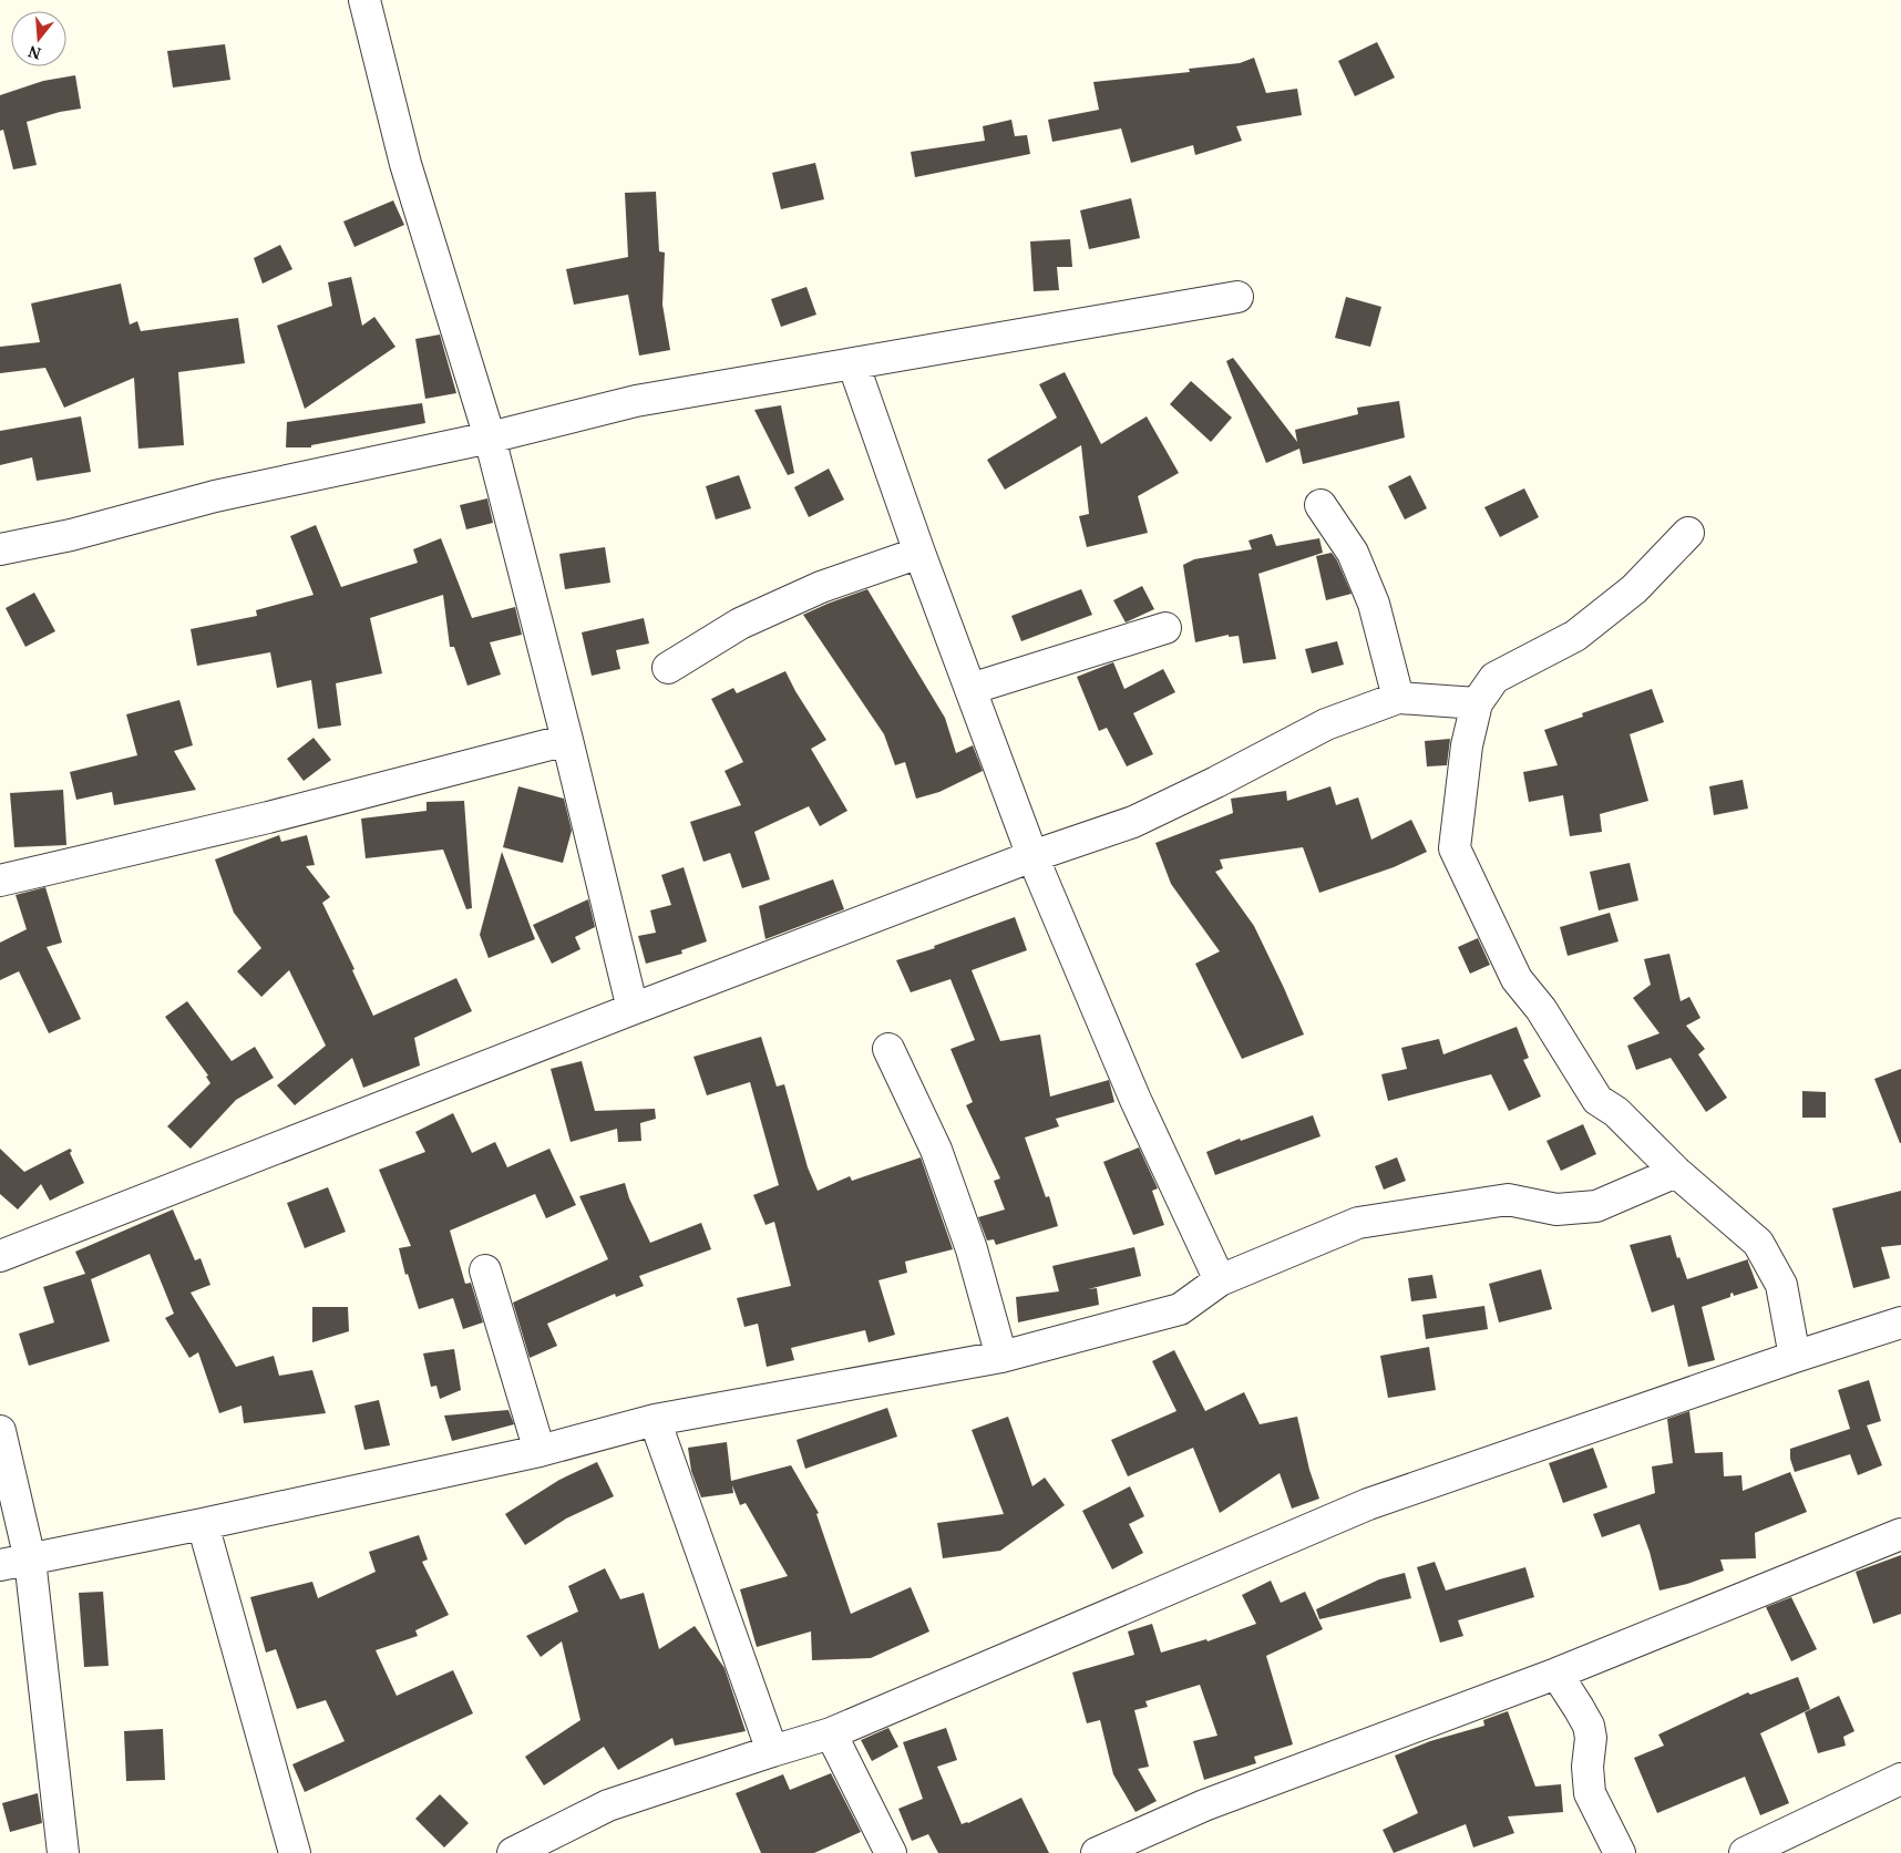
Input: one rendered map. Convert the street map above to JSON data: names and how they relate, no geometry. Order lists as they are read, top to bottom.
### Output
{
  "north": "bottom"
}
